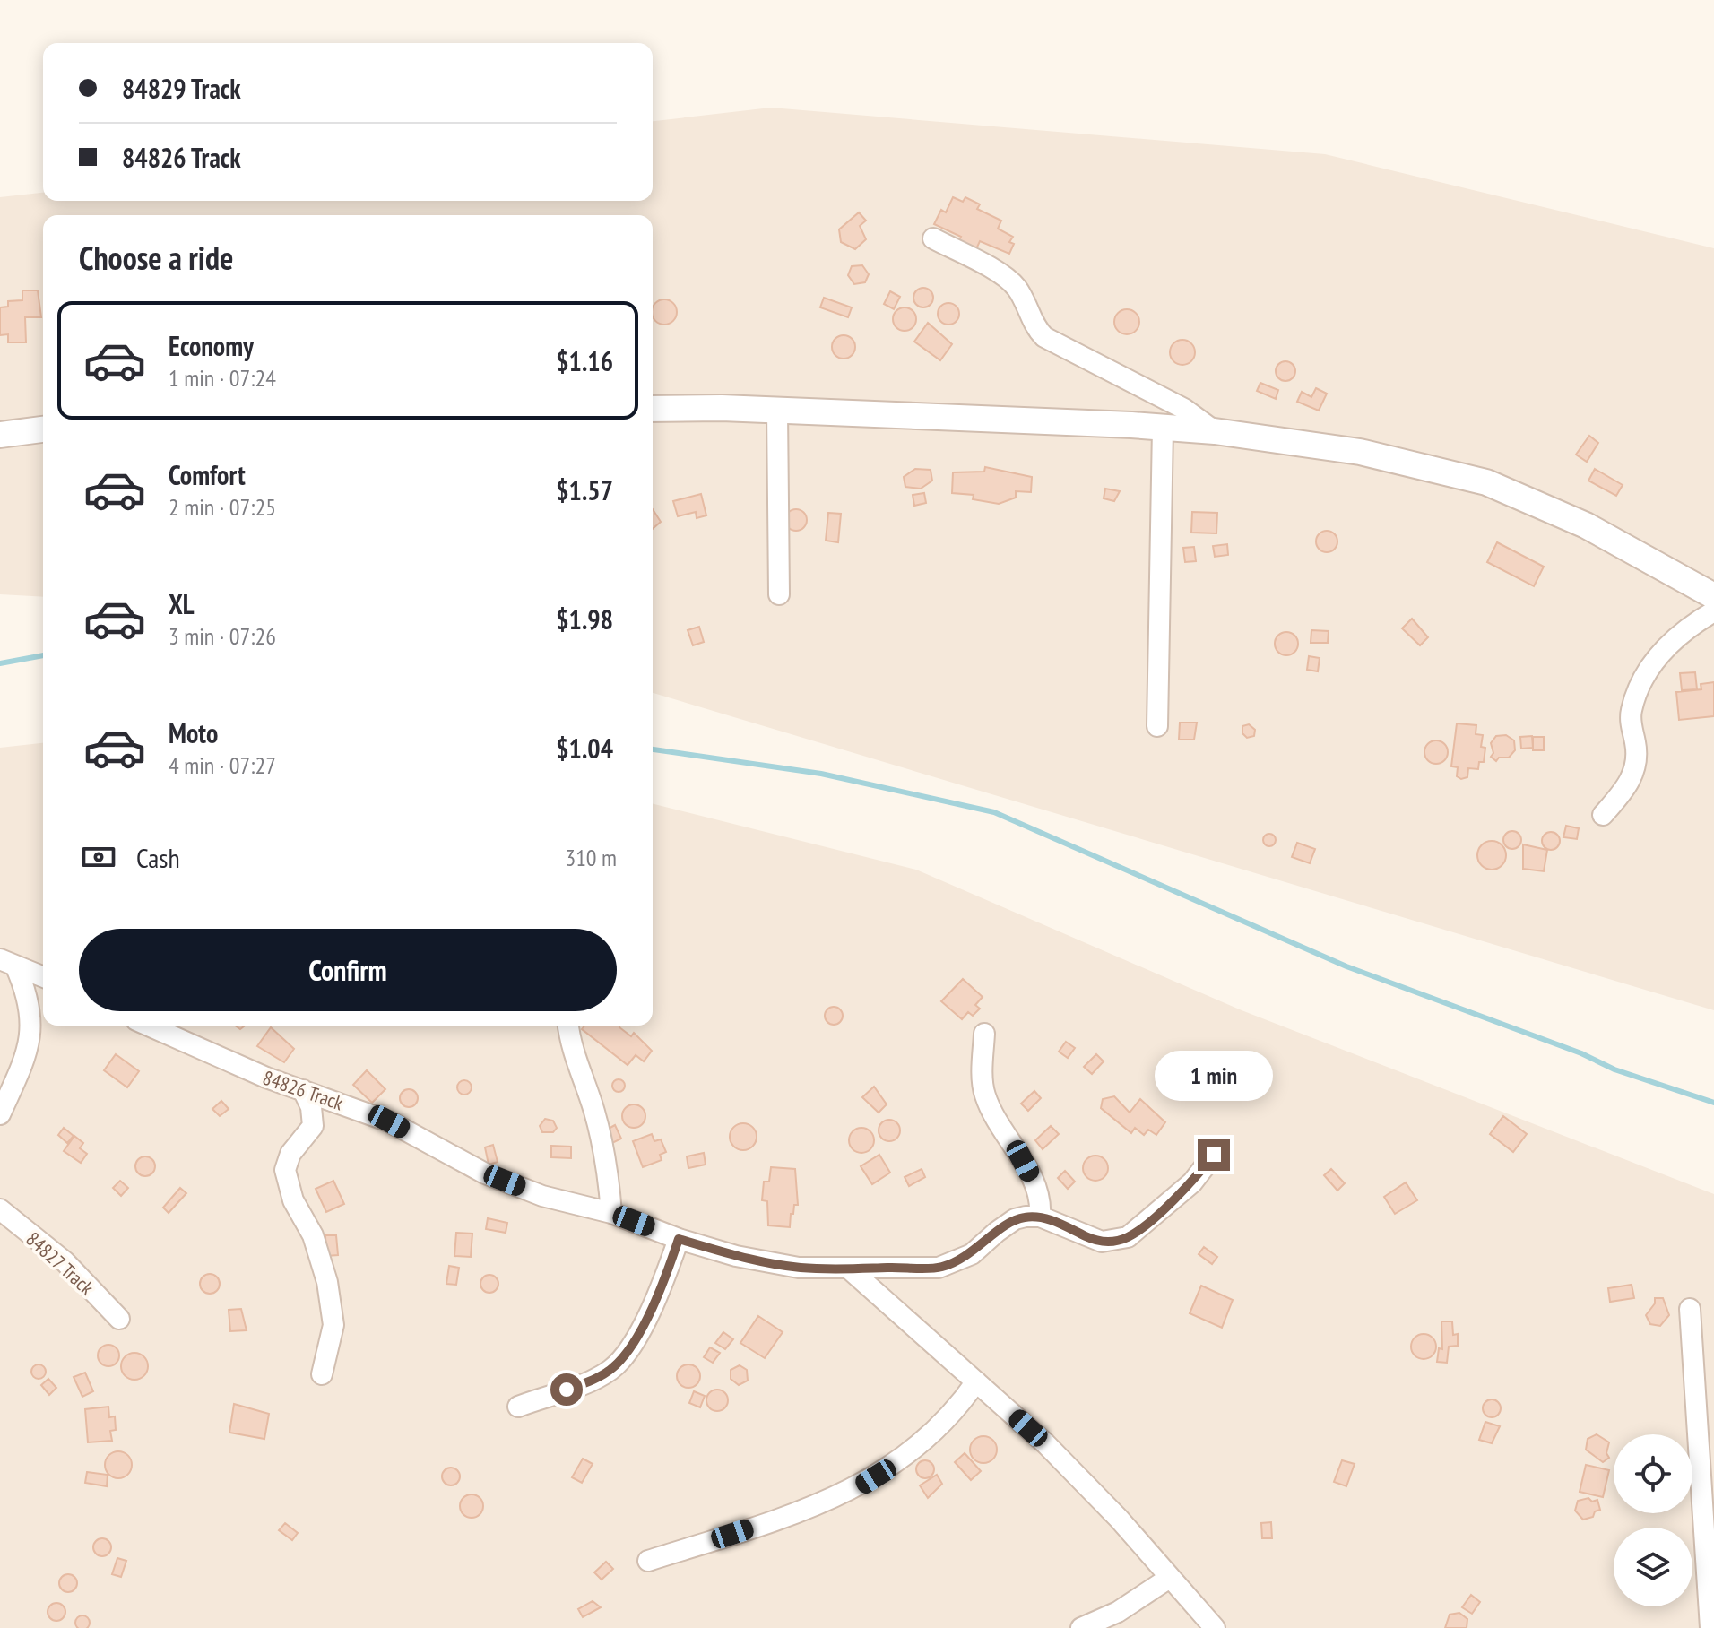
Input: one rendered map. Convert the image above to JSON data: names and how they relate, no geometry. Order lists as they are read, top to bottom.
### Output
{
  "streets": {
    "street": ["84826 Track", "84827 Track"]
  },
  "page": {
    "banner": ["84829 Track", "84826 Track"],
    "heading": "Choose a ride",
    "list": [
      {
        "name": "Economy",
        "note": "1 min · 07:24",
        "value": "$1.16"
      },
      {
        "name": "Comfort",
        "note": "2 min · 07:25",
        "value": "$1.57"
      },
      {
        "name": "XL",
        "note": "3 min · 07:26",
        "value": "$1.98"
      },
      {
        "name": "Moto",
        "note": "4 min · 07:27",
        "value": "$1.04"
      }
    ],
    "pay": ["Cash", "310 m"],
    "buttons": "Confirm",
    "bubble": "1 min"
  }
}
